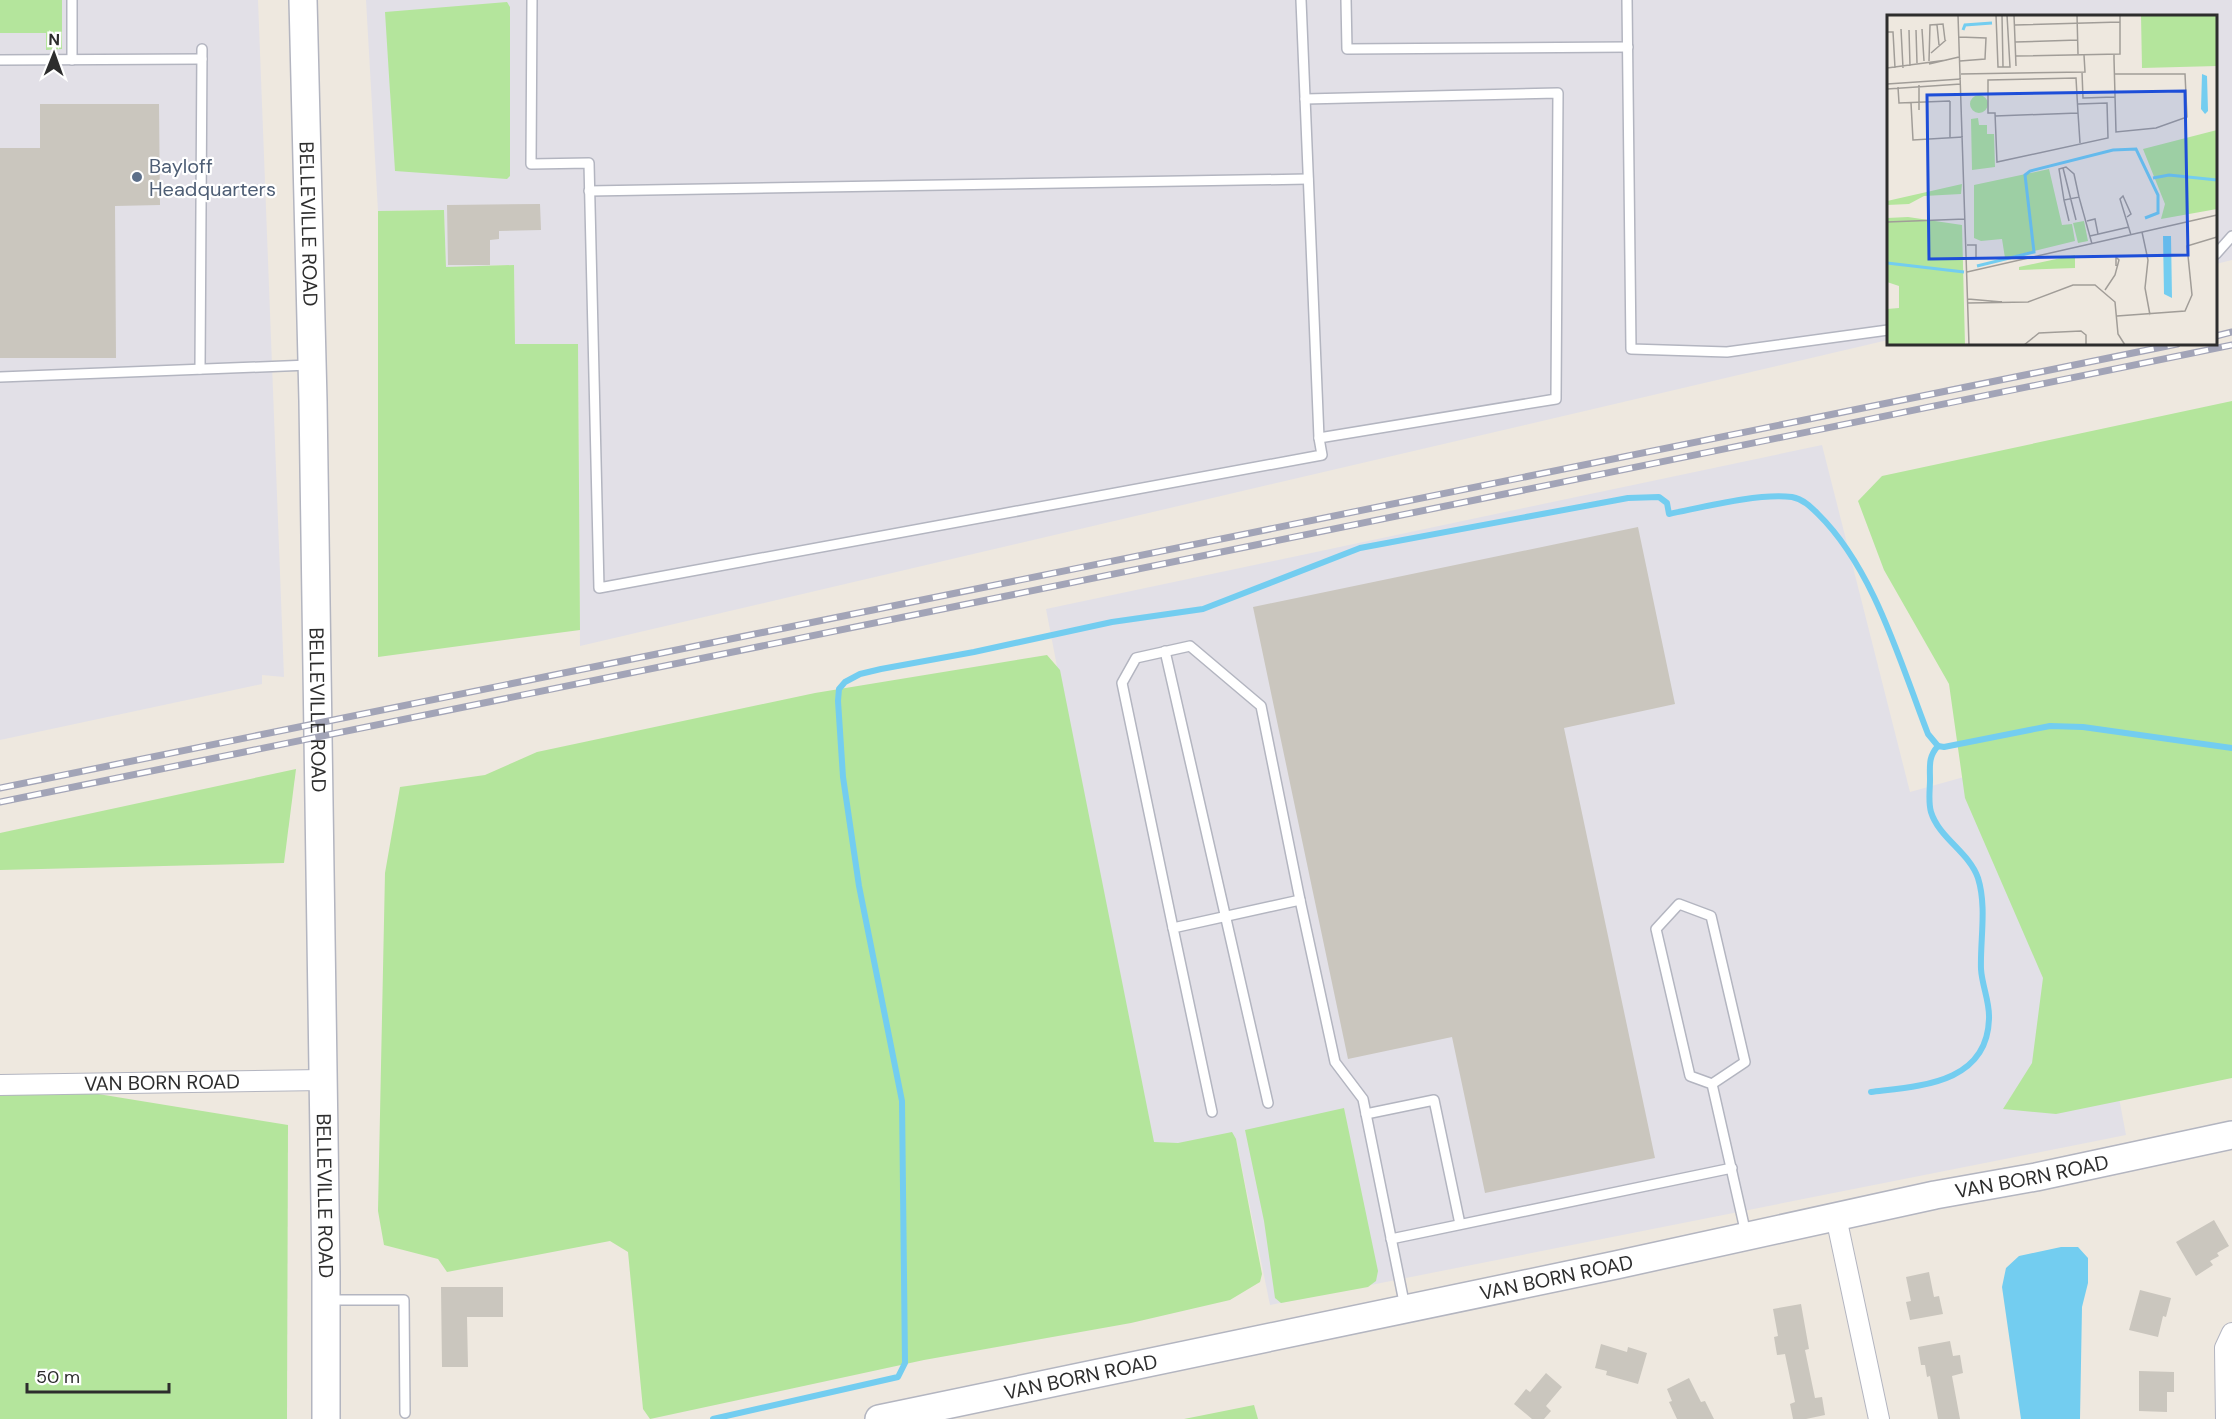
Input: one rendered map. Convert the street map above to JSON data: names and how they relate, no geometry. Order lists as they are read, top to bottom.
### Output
{
  "streets": {
    "main road": ["BELLEVILLE ROAD", "VAN BORN ROAD"]
  },
  "crossings": [
    ["BELLEVILLE ROAD", "VAN BORN ROAD"]
  ],
  "places": ["Bayloff Headquarters"],
  "scale_bar": "50 m",
  "north": "top"
}
